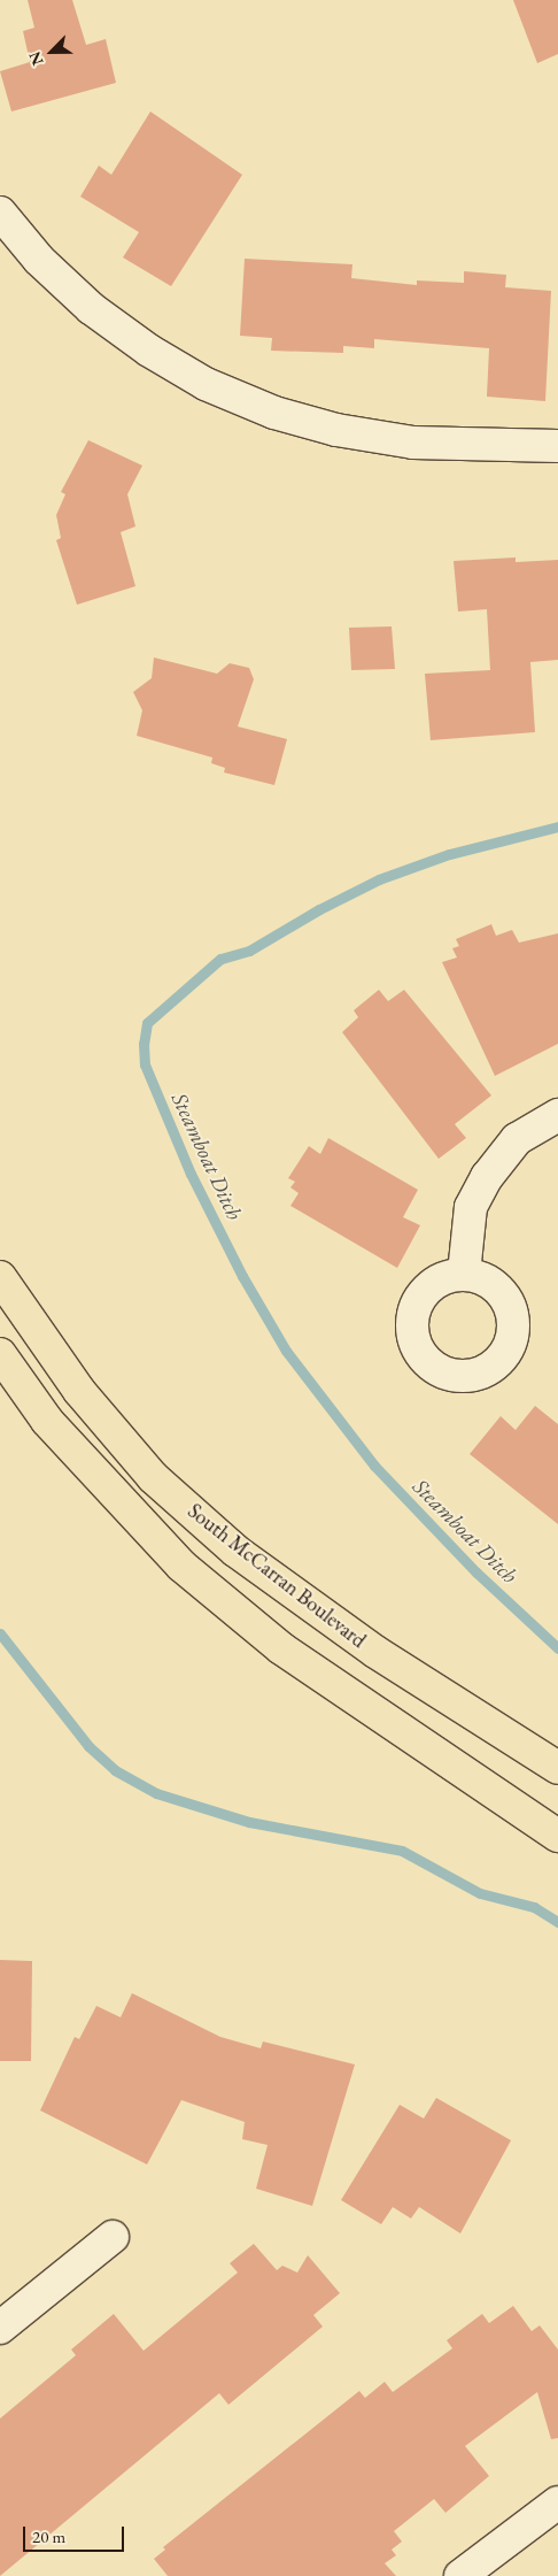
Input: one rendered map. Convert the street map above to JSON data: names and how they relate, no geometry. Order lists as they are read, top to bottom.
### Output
{
  "streets": {
    "main road": ["South McCarran Boulevard"]
  },
  "water": ["Steamboat Ditch"],
  "scale_bar": "20 m",
  "north": "bottom left"
}
